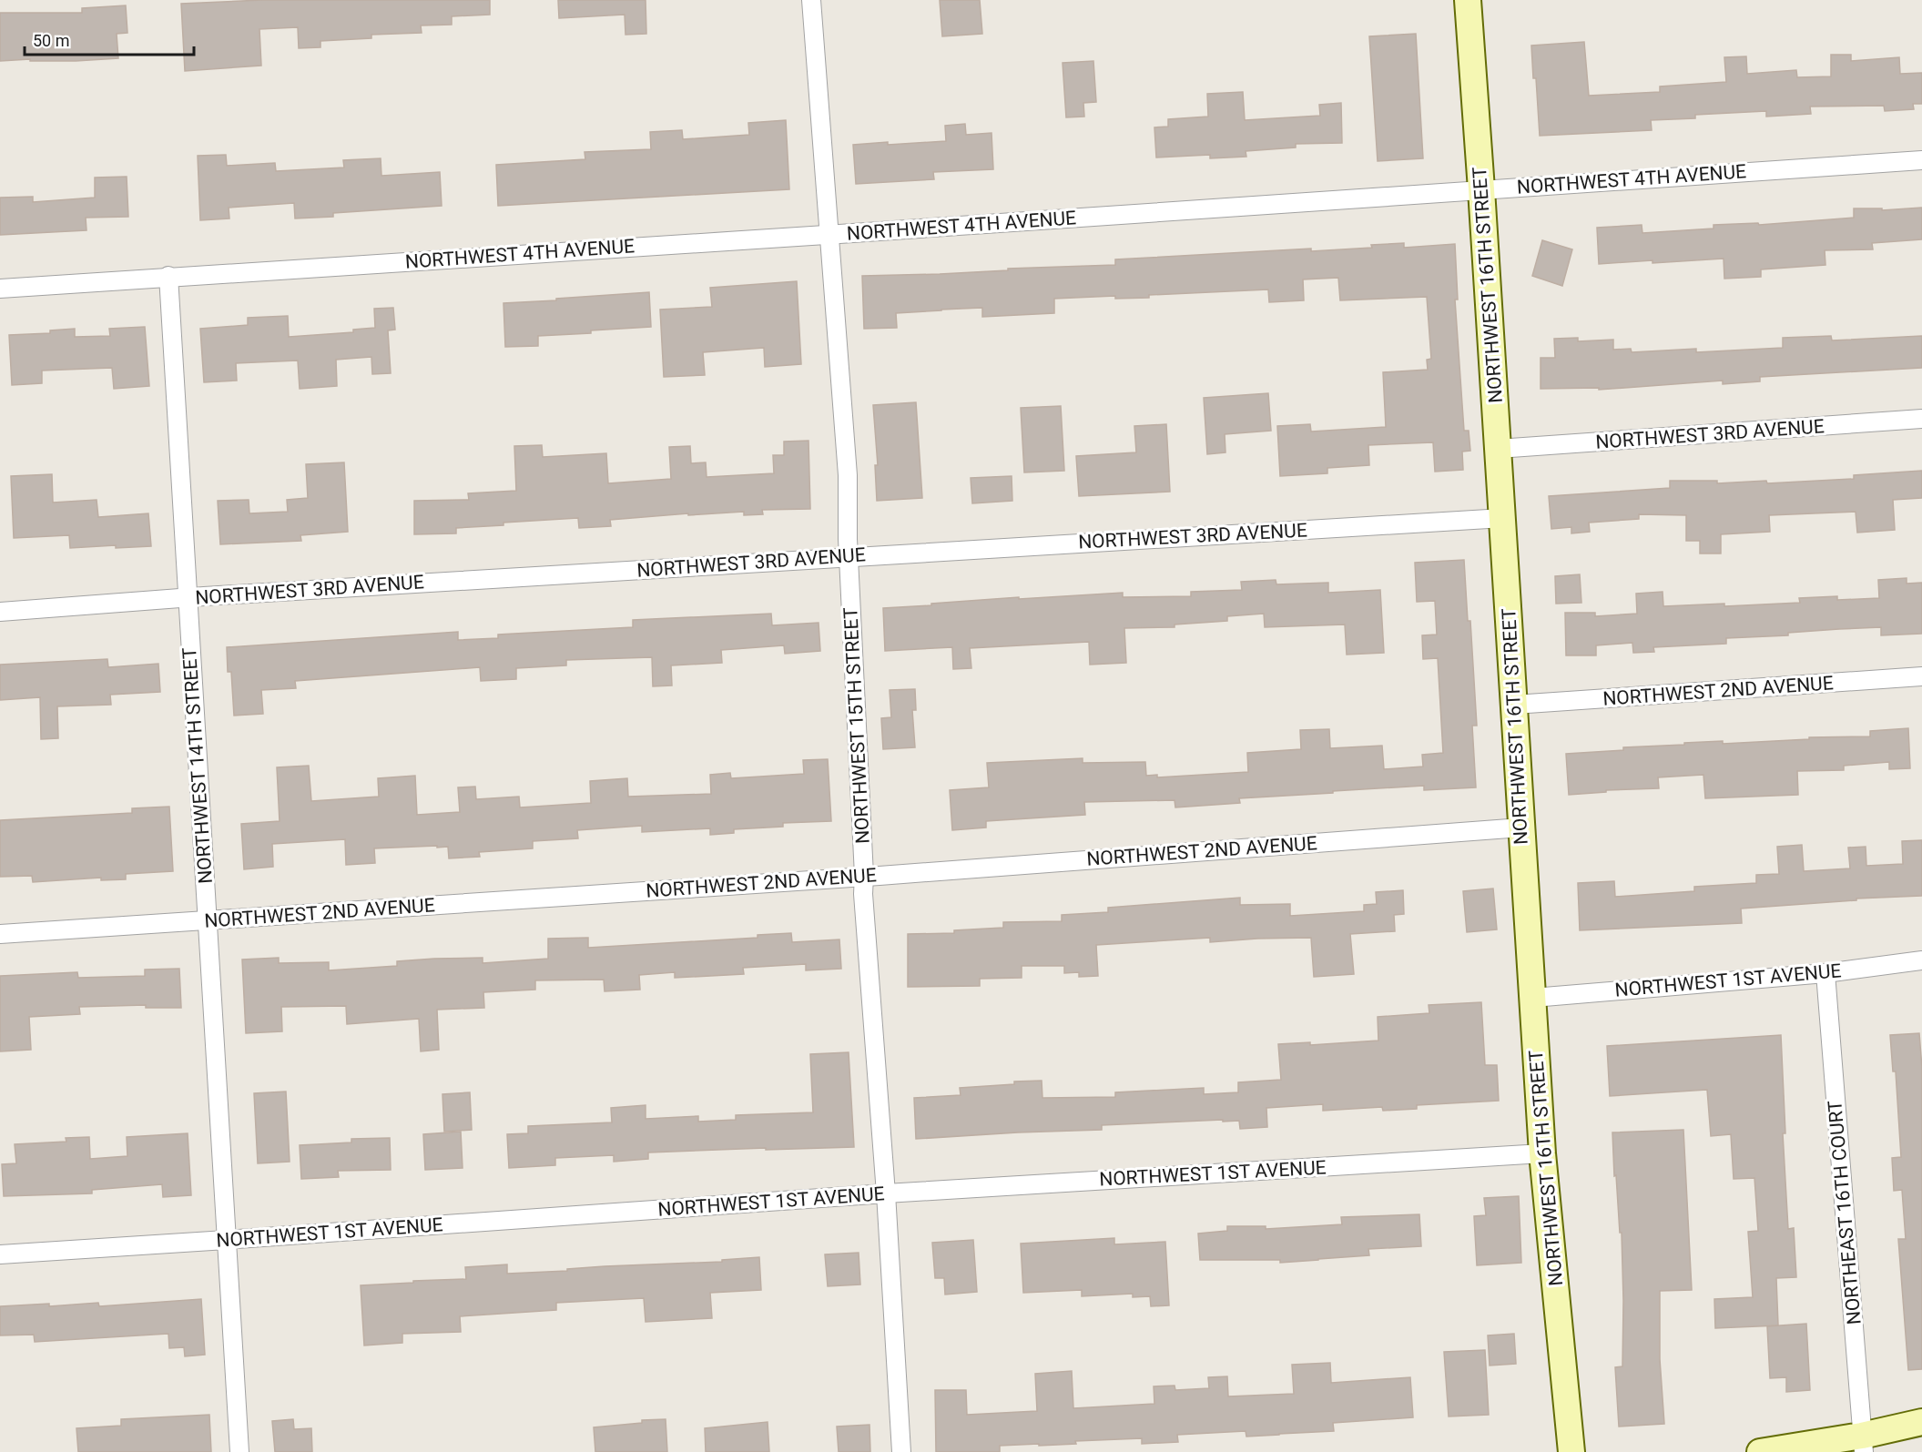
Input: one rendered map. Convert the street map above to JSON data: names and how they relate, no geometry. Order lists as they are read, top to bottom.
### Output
{
  "streets": {
    "street": [
      "NORTHWEST 4TH AVENUE",
      "NORTHWEST 16TH STREET",
      "NORTHWEST 3RD AVENUE",
      "NORTHWEST 2ND AVENUE",
      "NORTHWEST 15TH STREET",
      "NORTHWEST 14TH STREET",
      "NORTHWEST 1ST AVENUE",
      "NORTHEAST 16TH COURT"
    ]
  },
  "crossings": [
    ["NORTHWEST 4TH AVENUE", "NORTHWEST 16TH STREET"],
    ["NORTHWEST 4TH AVENUE", "NORTHWEST 15TH STREET"],
    ["NORTHWEST 4TH AVENUE", "NORTHWEST 14TH STREET"],
    ["NORTHWEST 16TH STREET", "NORTHWEST 3RD AVENUE"],
    ["NORTHWEST 16TH STREET", "NORTHWEST 2ND AVENUE"],
    ["NORTHWEST 16TH STREET", "NORTHWEST 1ST AVENUE"],
    ["NORTHWEST 3RD AVENUE", "NORTHWEST 15TH STREET"],
    ["NORTHWEST 3RD AVENUE", "NORTHWEST 14TH STREET"],
    ["NORTHWEST 2ND AVENUE", "NORTHWEST 15TH STREET"],
    ["NORTHWEST 2ND AVENUE", "NORTHWEST 14TH STREET"],
    ["NORTHWEST 15TH STREET", "NORTHWEST 1ST AVENUE"],
    ["NORTHWEST 14TH STREET", "NORTHWEST 1ST AVENUE"],
    ["NORTHWEST 1ST AVENUE", "NORTHEAST 16TH COURT"]
  ],
  "scale_bar": "50 m"
}
